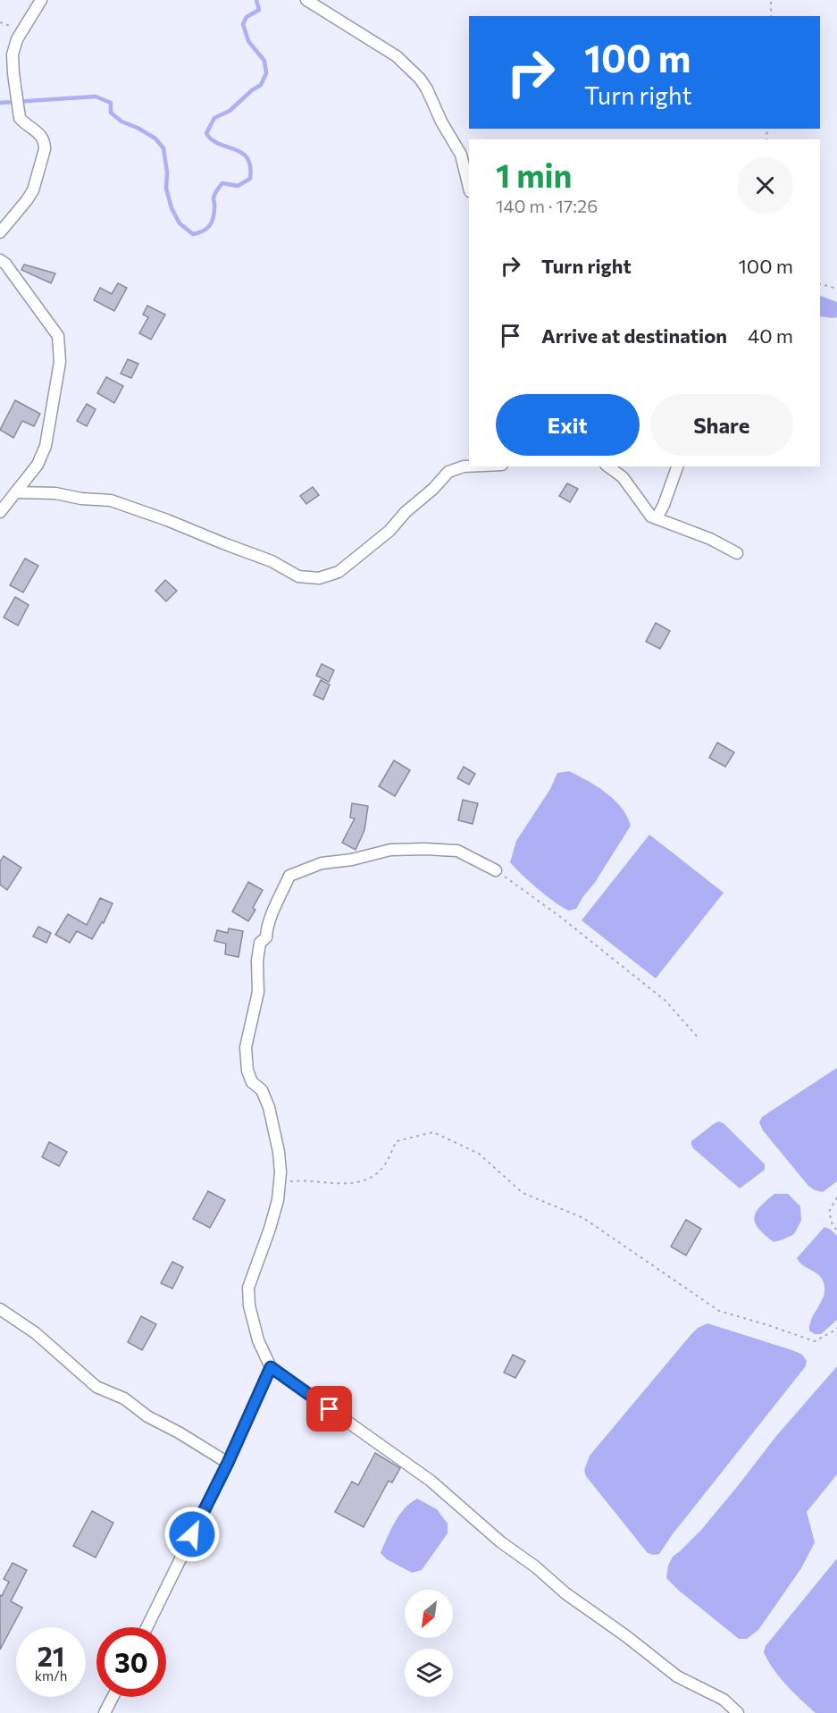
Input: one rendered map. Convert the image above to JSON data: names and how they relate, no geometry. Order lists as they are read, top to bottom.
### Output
{
  "north": "bottom left",
  "page": {
    "turn": ["100 m", "Turn right"],
    "heading": ["1 min", "140 m · 17:26"],
    "list": [
      {
        "name": "Turn right",
        "value": "100 m"
      },
      {
        "name": "Arrive at destination",
        "value": "40 m"
      }
    ],
    "buttons": ["Exit", "Share"],
    "speed": "21 km/h",
    "limit": "30"
  }
}
